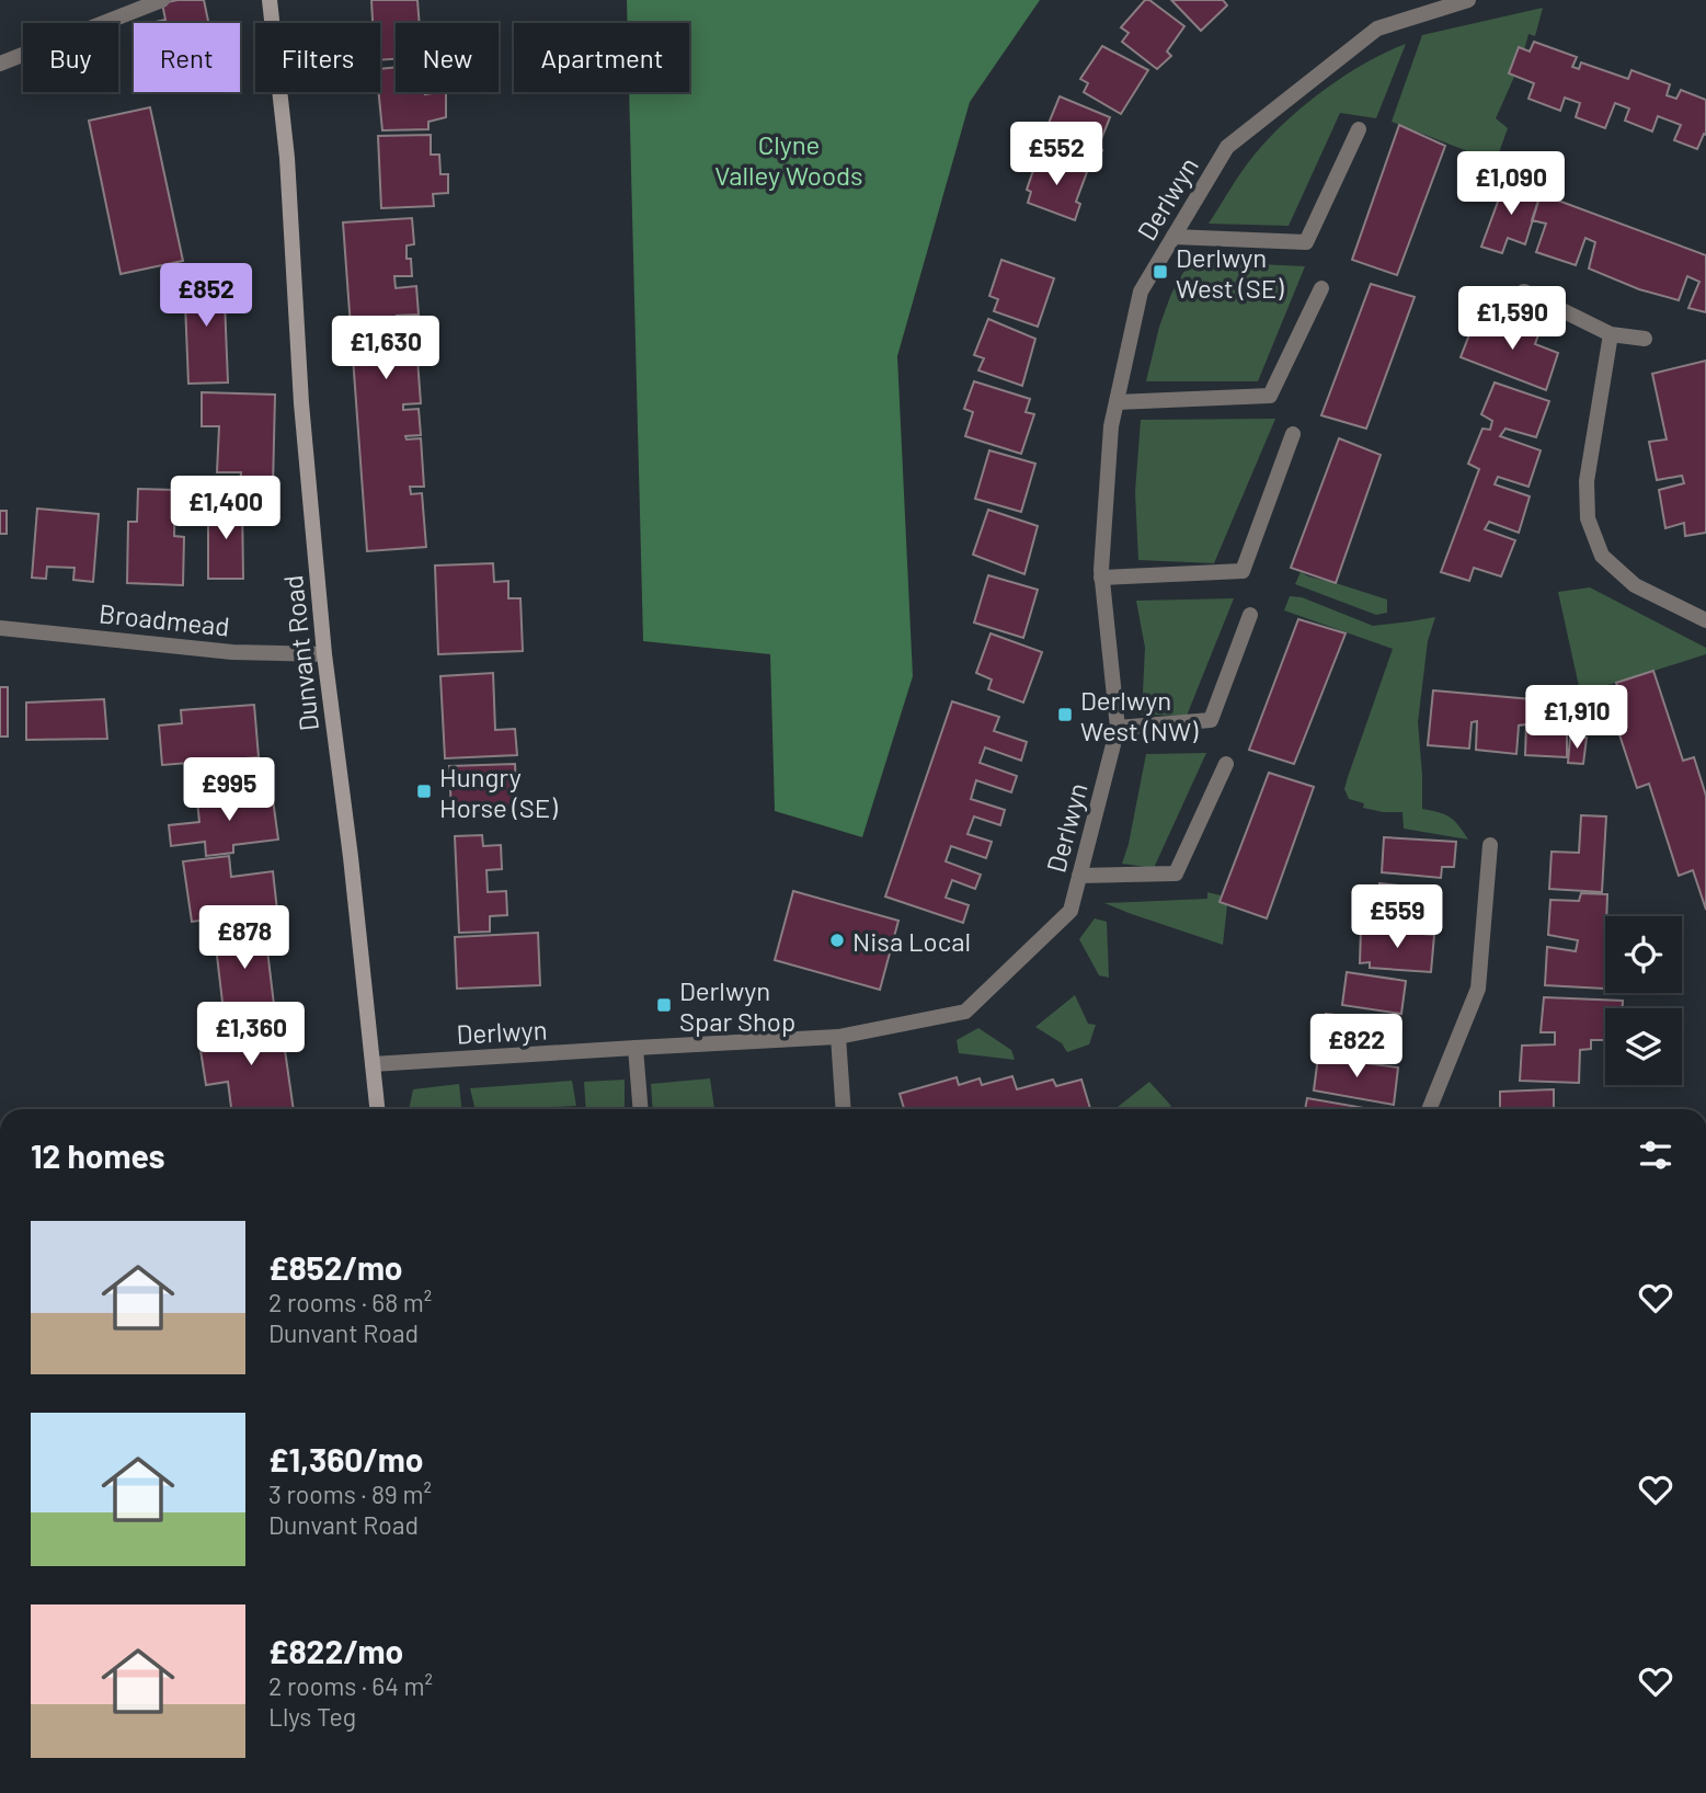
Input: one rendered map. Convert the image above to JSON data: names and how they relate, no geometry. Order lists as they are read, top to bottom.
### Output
{
  "streets": {
    "main road": ["Dunvant Road"],
    "street": ["Derlwyn", "Broadmead"]
  },
  "crossings": [
    ["Derlwyn", "Dunvant Road"],
    ["Broadmead", "Dunvant Road"]
  ],
  "parks": ["Clyne Valley Woods"],
  "places": {
    "transit": [
      "Derlwyn West (SE)",
      "Derlwyn West (NW)",
      "Hungry Horse (SE)",
      "Derlwyn Spar Shop"
    ],
    "other": ["Nisa Local"]
  },
  "page": {
    "chip": [
      "Buy",
      "Rent",
      "Filters",
      "New",
      "Apartment"
    ],
    "price": [
      "£552",
      "£1,090",
      "£852",
      "£1,590",
      "£1,630",
      "£1,400",
      "£1,910",
      "£995",
      "£559",
      "£878",
      "£1,360",
      "£822"
    ],
    "heading": "12 homes",
    "list": [
      {
        "name": "£852/mo",
        "note": "2 rooms · 68 m² · Dunvant Road"
      },
      {
        "name": "£1,360/mo",
        "note": "3 rooms · 89 m² · Dunvant Road"
      },
      {
        "name": "£822/mo",
        "note": "2 rooms · 64 m² · Llys Teg"
      }
    ]
  }
}
